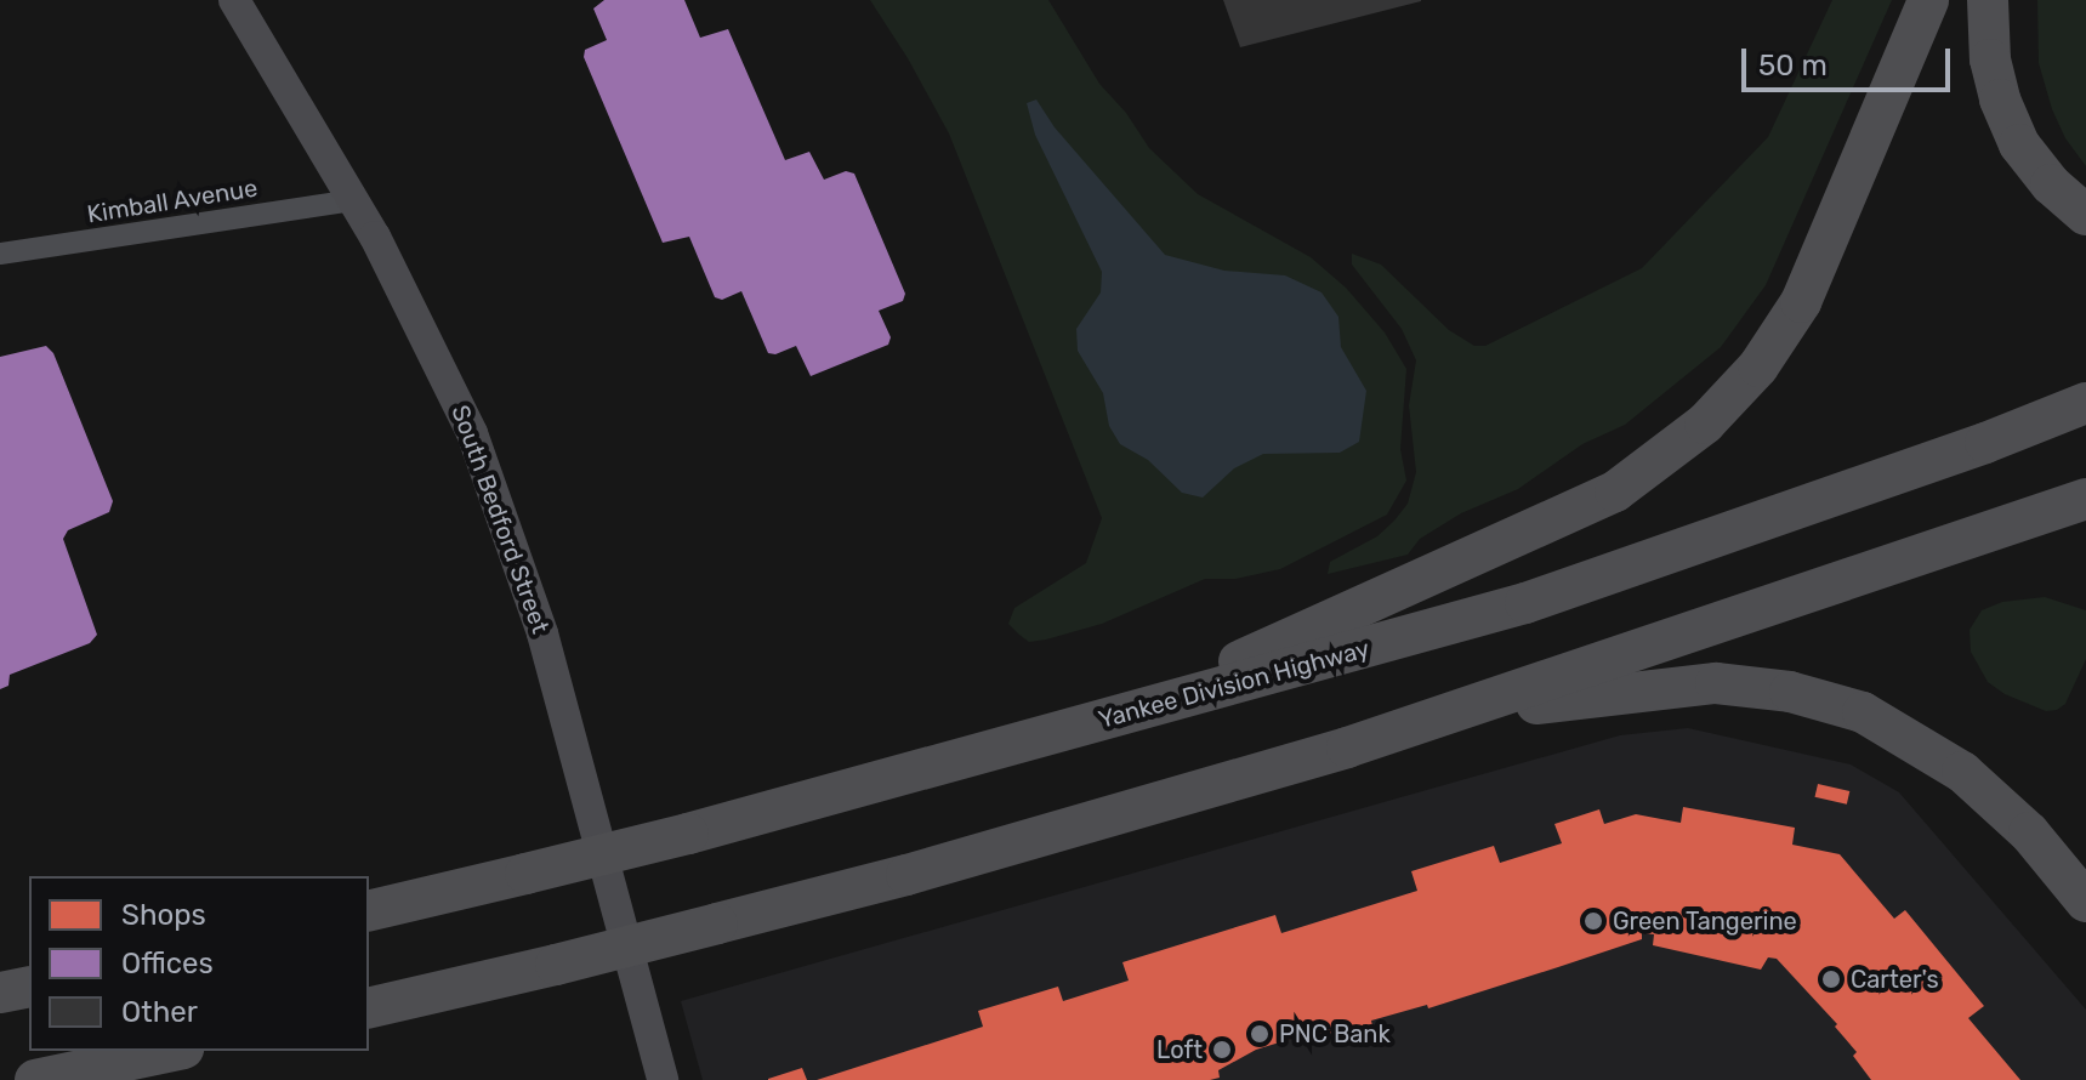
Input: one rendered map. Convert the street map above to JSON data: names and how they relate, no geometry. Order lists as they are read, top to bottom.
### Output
{
  "streets": {
    "highway": ["Yankee Division Highway"],
    "main road": ["South Bedford Street"],
    "street": ["Kimball Avenue"]
  },
  "crossings": [
    ["Kimball Avenue", "South Bedford Street"]
  ],
  "places": [
    "Green Tangerine",
    "Carter's",
    "PNC Bank",
    "Loft"
  ],
  "legend": ["Shops", "Offices", "Other"],
  "scale_bar": "50 m"
}
